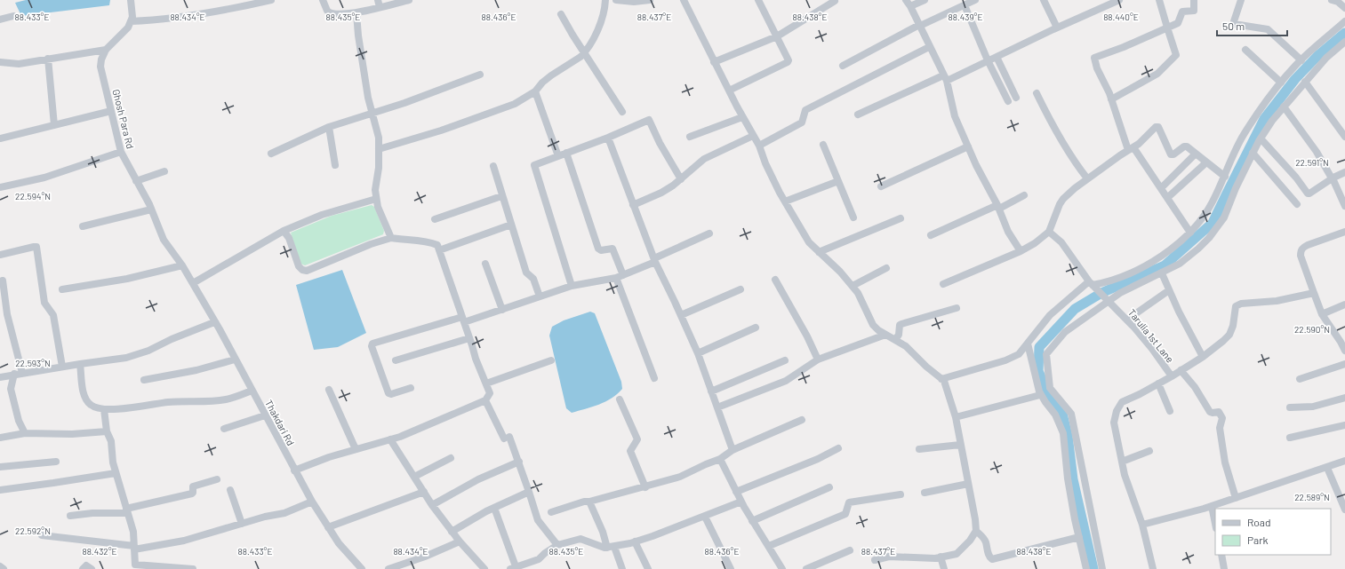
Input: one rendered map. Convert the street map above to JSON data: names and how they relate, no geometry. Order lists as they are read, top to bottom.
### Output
{
  "streets": {
    "street": ["Ghosh Para Rd", "Tarulia 1st Lane", "Thakdari Rd"]
  },
  "crossings": [
    ["Ghosh Para Rd", "Thakdari Rd"]
  ],
  "legend": ["Road", "Park"],
  "scale_bar": "50 m",
  "coordinates": [
    "88.433°E",
    "88.434°E",
    "88.435°E",
    "88.436°E",
    "88.437°E",
    "88.438°E",
    "88.439°E",
    "88.440°E",
    "22.591°N",
    "22.594°N",
    "22.590°N",
    "22.593°N",
    "22.589°N",
    "22.592°N",
    "88.432°E"
  ]
}
